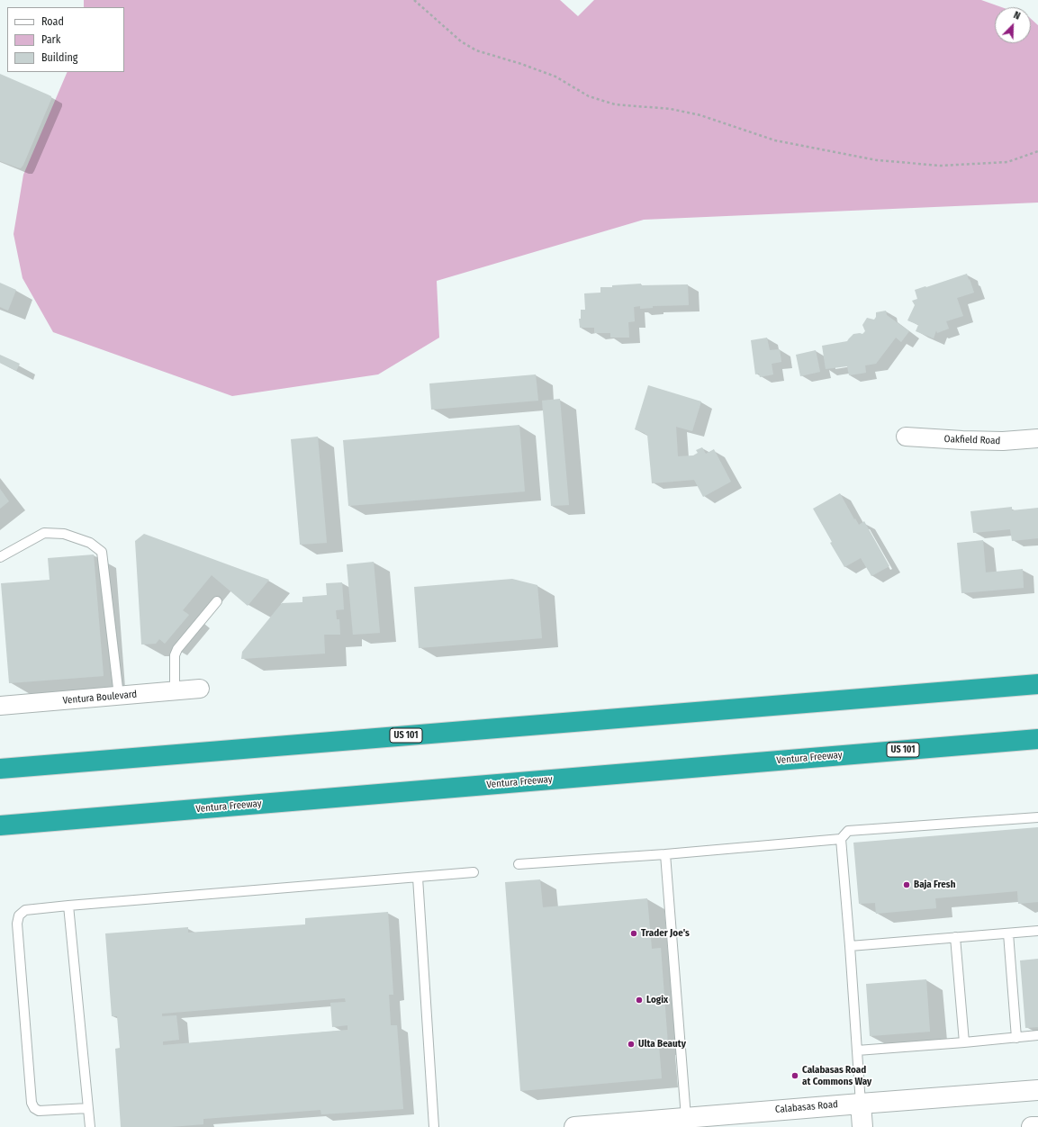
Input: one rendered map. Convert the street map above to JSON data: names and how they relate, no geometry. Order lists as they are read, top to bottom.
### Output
{
  "streets": {
    "highway": ["US 101", "Ventura Freeway"],
    "main road": ["Calabasas Road"],
    "street": ["Oakfield Road", "Ventura Boulevard"]
  },
  "places": [
    "Baja Fresh",
    "Trader Joe's",
    "Logix",
    "Ulta Beauty",
    "Calabasas Road at Commons Way"
  ],
  "legend": ["Road", "Park", "Building"],
  "north": "top right"
}
